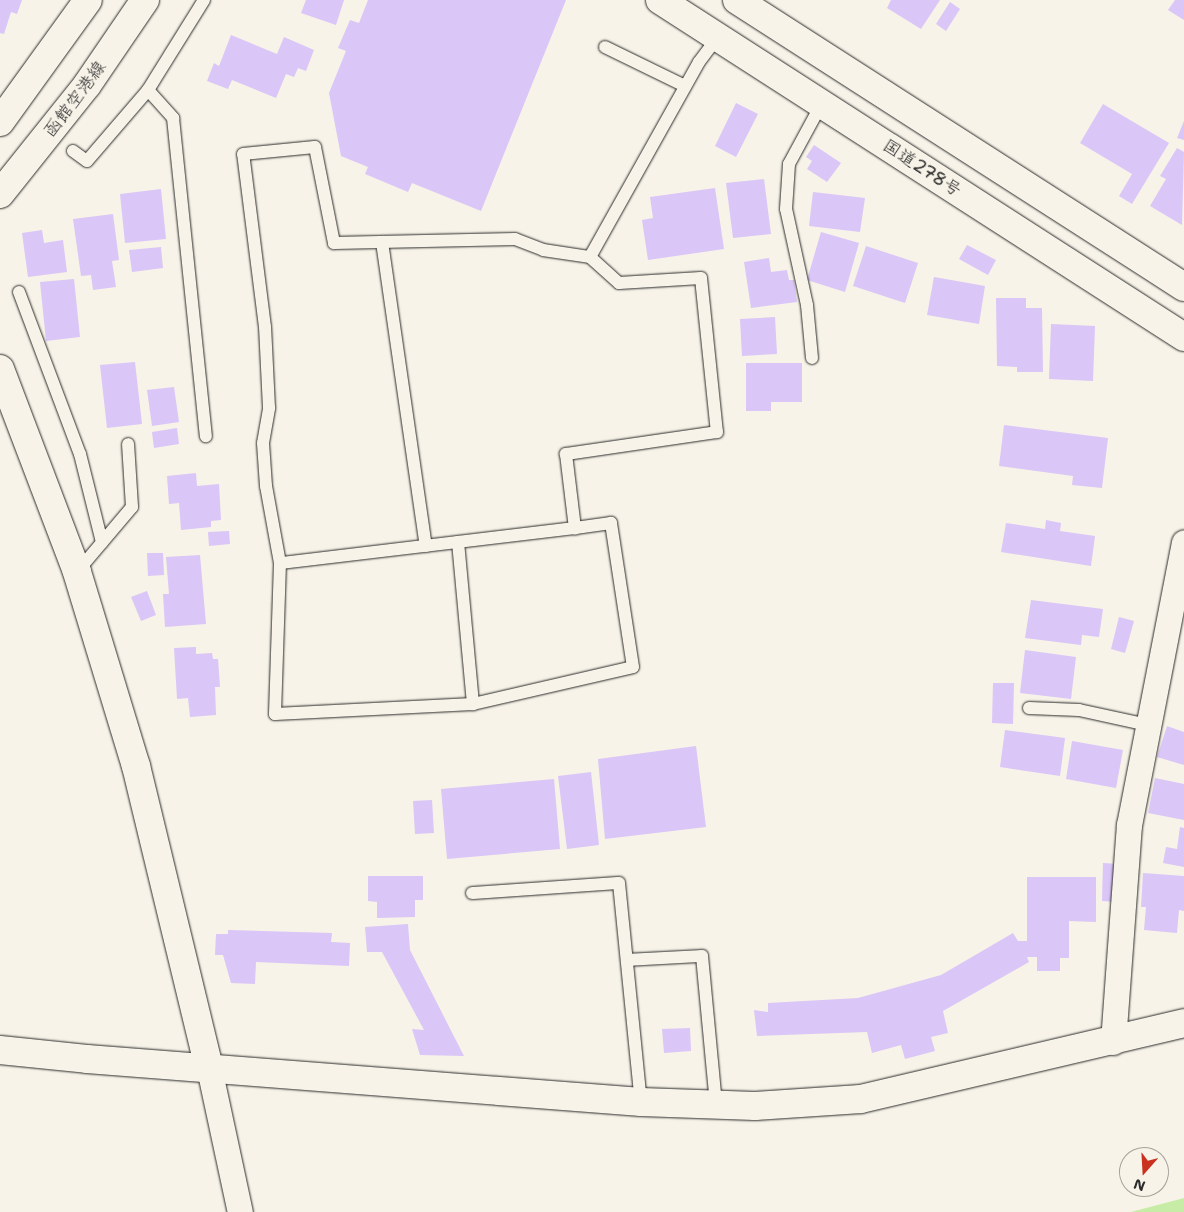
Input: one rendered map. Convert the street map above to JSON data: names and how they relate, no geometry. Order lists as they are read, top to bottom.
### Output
{
  "streets": {
    "main road": ["函館空港線", "国道278号"]
  },
  "north": "bottom"
}
